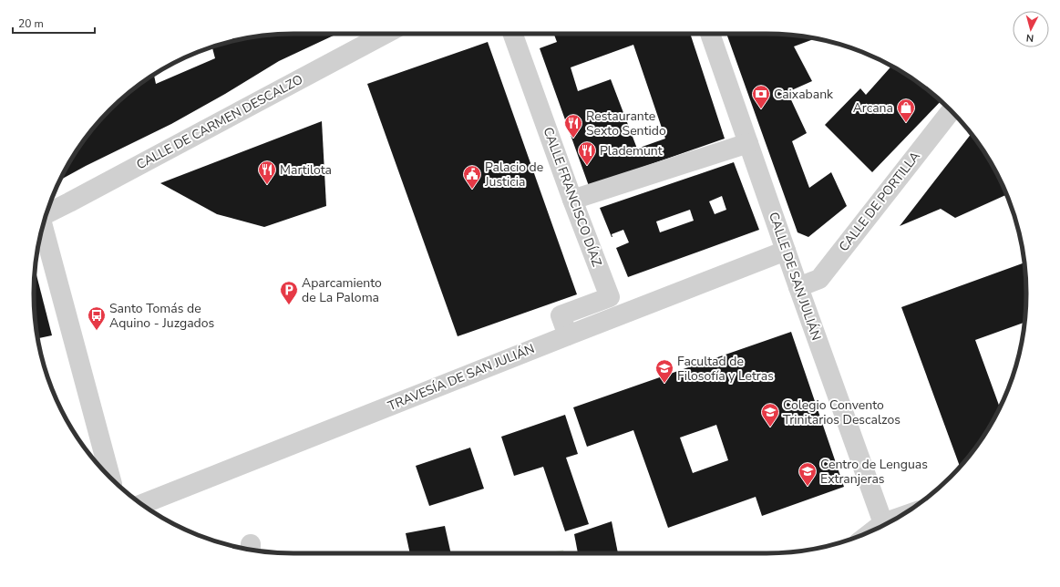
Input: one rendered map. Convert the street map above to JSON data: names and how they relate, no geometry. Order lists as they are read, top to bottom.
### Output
{
  "streets": {
    "street": [
      "CALLE DE CARMEN DESCALZO",
      "CALLE FRANCISCO DÍAZ",
      "CALLE DE PORTILLA",
      "CALLE DE SAN JULIÁN",
      "TRAVESÍA DE SAN JULIÁN"
    ]
  },
  "crossings": [
    ["CALLE FRANCISCO DÍAZ", "TRAVESÍA DE SAN JULIÁN"],
    ["CALLE DE PORTILLA", "CALLE DE SAN JULIÁN"],
    ["CALLE DE SAN JULIÁN", "TRAVESÍA DE SAN JULIÁN"]
  ],
  "places": {
    "bank": ["Caixabank"],
    "shop": ["Arcana"],
    "restaurant": ["Restaurante Sexto Sentido", "Plademunt", "Martilota"],
    "public building": ["Palacio de Justicia"],
    "parking": ["Aparcamiento de La Paloma"],
    "bus stop": ["Santo Tomás de Aquino - Juzgados"],
    "school or university": ["Facultad de Filosofía y Letras", "Colegio Convento Trinitarios Descalzos", "Centro de Lenguas Extranjeras"]
  },
  "scale_bar": "20 m",
  "north": "bottom"
}
